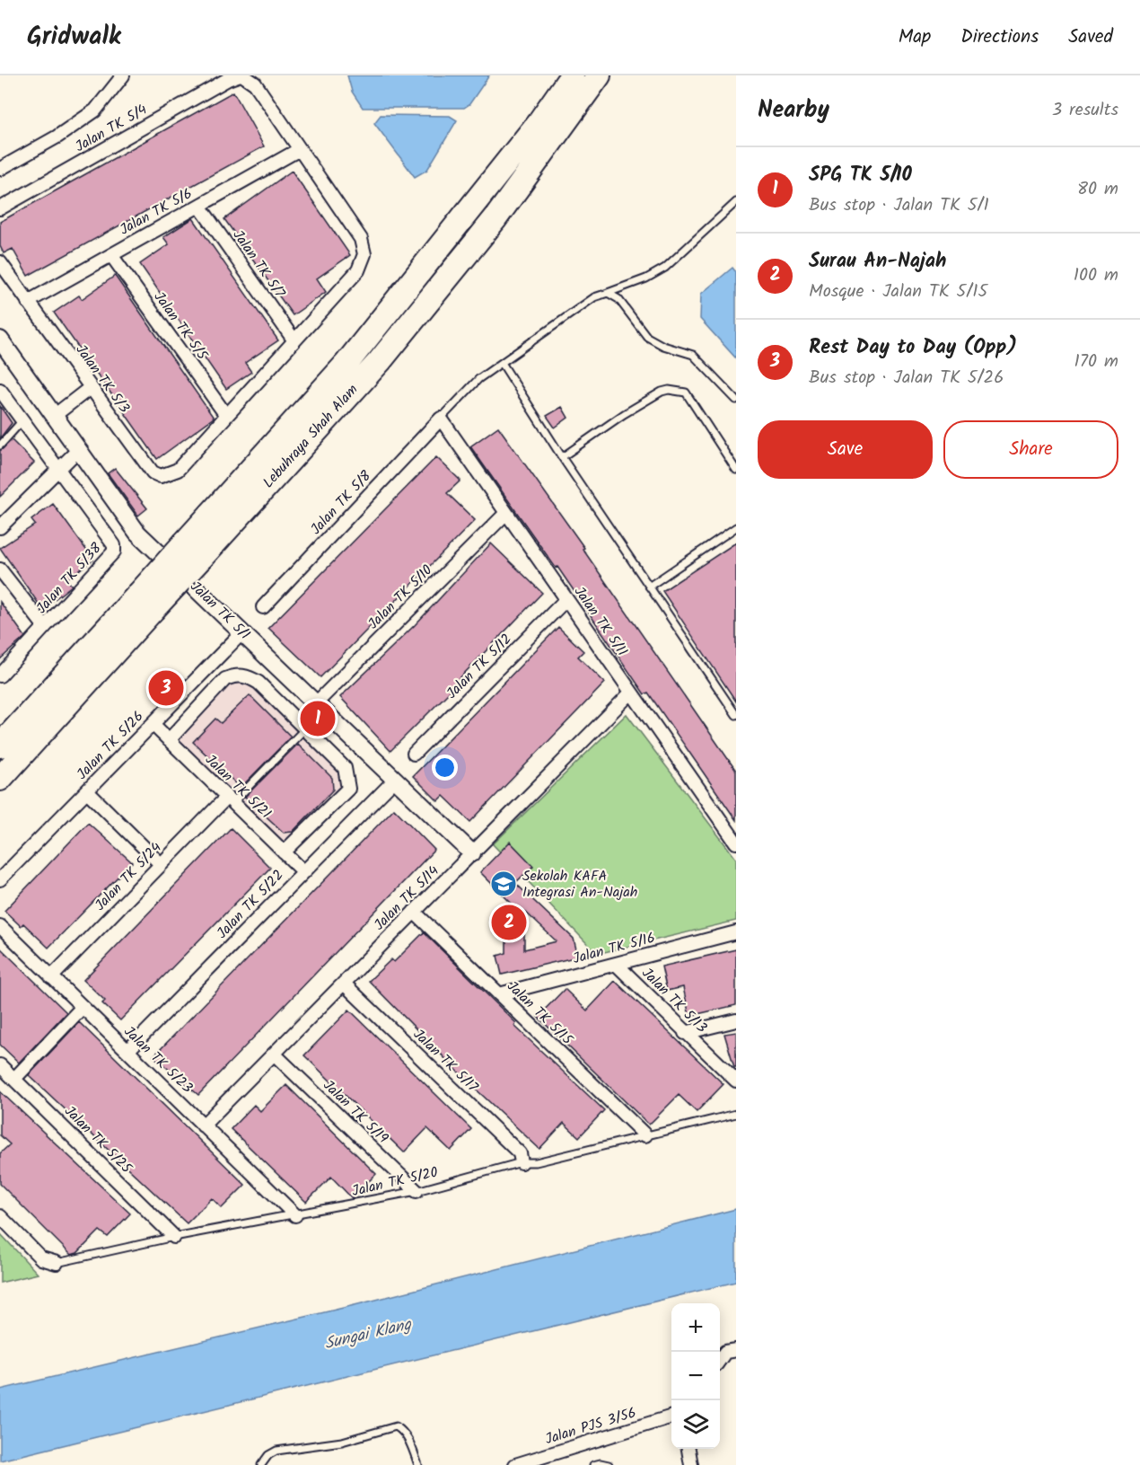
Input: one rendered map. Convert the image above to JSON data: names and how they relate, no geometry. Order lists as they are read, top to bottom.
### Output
{
  "streets": {
    "highway": ["Lebuhraya Shah Alam"],
    "street": [
      "Jalan TK 5/4",
      "Jalan TK 5/6",
      "Jalan TK 5/7",
      "Jalan TK 5/5",
      "Jalan TK 5/3",
      "Jalan TK 5/8",
      "Jalan TK 5/38",
      "Jalan TK 5/10",
      "Jalan TK 5/1",
      "Jalan TK 5/11",
      "Jalan TK 5/12",
      "Jalan TK 5/26",
      "Jalan TK 5/21",
      "Jalan TK 5/24",
      "Jalan TK 5/14",
      "Jalan TK 5/22",
      "Jalan TK 5/16",
      "Jalan TK 5/13",
      "Jalan TK 5/15",
      "Jalan TK 5/23",
      "Jalan TK 5/17",
      "Jalan TK 5/19",
      "Jalan TK 5/25",
      "Jalan PJS 3/56"
    ],
    "lane": ["Jalan TK 5/20"]
  },
  "crossings": [
    ["Jalan TK 5/6", "Jalan TK 5/7"],
    ["Jalan TK 5/6", "Jalan TK 5/5"],
    ["Jalan TK 5/6", "Jalan TK 5/3"],
    ["Jalan TK 5/5", "Jalan TK 5/3"],
    ["Jalan TK 5/8", "Jalan TK 5/11"],
    ["Jalan TK 5/10", "Jalan TK 5/1"],
    ["Jalan TK 5/10", "Jalan TK 5/11"],
    ["Jalan TK 5/1", "Jalan TK 5/26"],
    ["Jalan TK 5/1", "Jalan TK 5/14"],
    ["Jalan TK 5/1", "Jalan TK 5/22"],
    ["Jalan TK 5/11", "Jalan TK 5/12"],
    ["Jalan TK 5/11", "Jalan TK 5/14"],
    ["Jalan TK 5/26", "Jalan TK 5/21"],
    ["Jalan TK 5/21", "Jalan TK 5/24"],
    ["Jalan TK 5/21", "Jalan TK 5/22"],
    ["Jalan TK 5/24", "Jalan TK 5/23"],
    ["Jalan TK 5/14", "Jalan TK 5/15"],
    ["Jalan TK 5/14", "Jalan TK 5/23"],
    ["Jalan TK 5/14", "Jalan TK 5/17"],
    ["Jalan TK 5/14", "Jalan TK 5/19"],
    ["Jalan TK 5/22", "Jalan TK 5/23"],
    ["Jalan TK 5/16", "Jalan TK 5/13"],
    ["Jalan TK 5/16", "Jalan TK 5/15"],
    ["Jalan TK 5/15", "Jalan TK 5/20"],
    ["Jalan TK 5/23", "Jalan TK 5/20"],
    ["Jalan TK 5/17", "Jalan TK 5/20"],
    ["Jalan TK 5/19", "Jalan TK 5/20"],
    ["Jalan TK 5/25", "Jalan TK 5/20"]
  ],
  "water": ["Sungai Klang"],
  "places": {
    "school or university": ["Sekolah KAFA Integrasi An-Najah"]
  },
  "page": {
    "header": "Gridwalk",
    "nav": ["Map", "Directions", "Saved"],
    "heading": ["Nearby", "3 results"],
    "list": [
      {
        "mark": "1",
        "name": "SPG TK 5/10",
        "note": "Bus stop · Jalan TK 5/1",
        "value": "80 m"
      },
      {
        "mark": "2",
        "name": "Surau An-Najah",
        "note": "Mosque · Jalan TK 5/15",
        "value": "100 m"
      },
      {
        "mark": "3",
        "name": "Rest Day to Day (Opp)",
        "note": "Bus stop · Jalan TK 5/26",
        "value": "170 m"
      }
    ],
    "buttons": ["Save", "Share"],
    "pins": ["3", "1", "2"],
    "map_buttons": ["+", "−"]
  }
}
